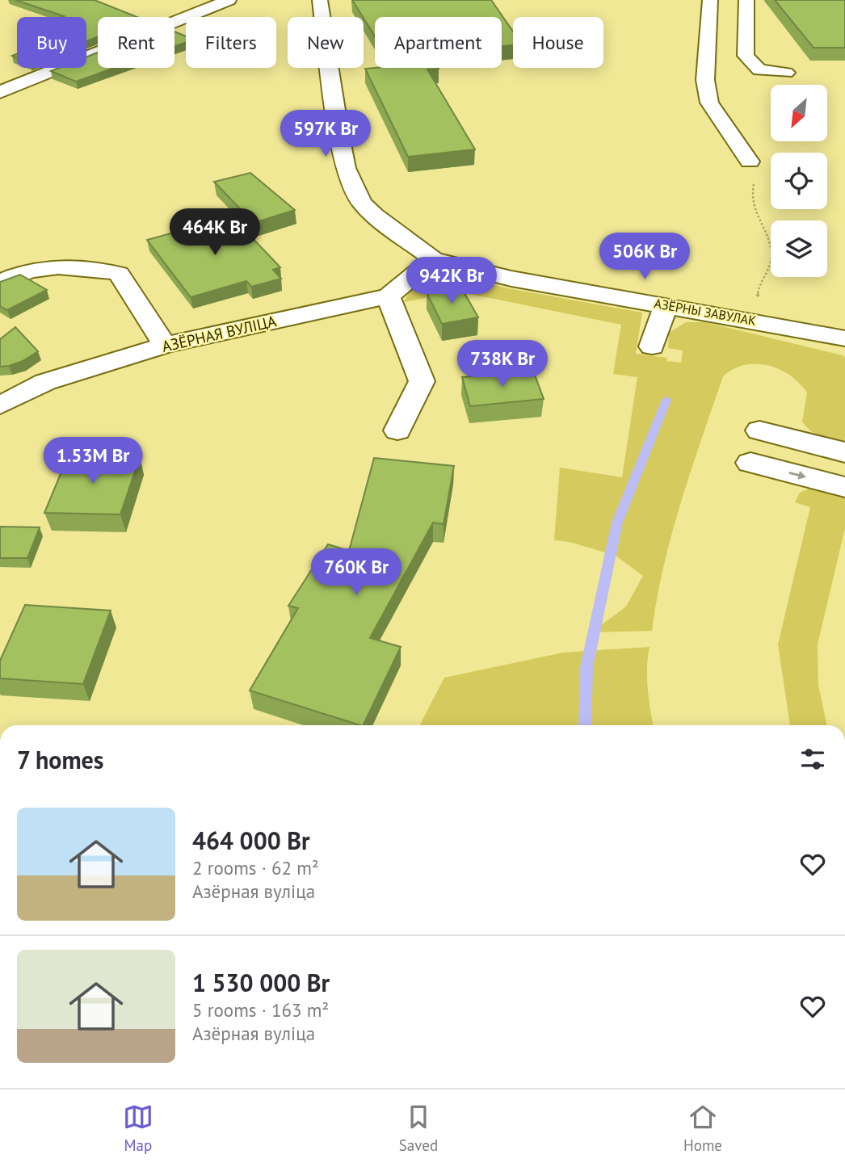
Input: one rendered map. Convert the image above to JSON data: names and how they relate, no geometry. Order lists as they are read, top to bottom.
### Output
{
  "streets": {
    "street": ["АЗЁРНЫ ЗАВУЛАК", "АЗЁРНАЯ ВУЛІЦА"]
  },
  "crossings": [
    ["АЗЁРНЫ ЗАВУЛАК", "АЗЁРНАЯ ВУЛІЦА"]
  ],
  "north": "bottom left",
  "page": {
    "chip": [
      "Buy",
      "Rent",
      "Filters",
      "New",
      "Apartment",
      "House"
    ],
    "price": [
      "597K Br",
      "464K Br",
      "506K Br",
      "942K Br",
      "738K Br",
      "1.53M Br",
      "760K Br"
    ],
    "heading": "7 homes",
    "list": [
      {
        "name": "464 000 Br",
        "note": "2 rooms · 62 m² · Азёрная вуліца"
      },
      {
        "name": "1 530 000 Br",
        "note": "5 rooms · 163 m² · Азёрная вуліца"
      }
    ],
    "tabs": ["Map", "Saved", "Home"]
  }
}
